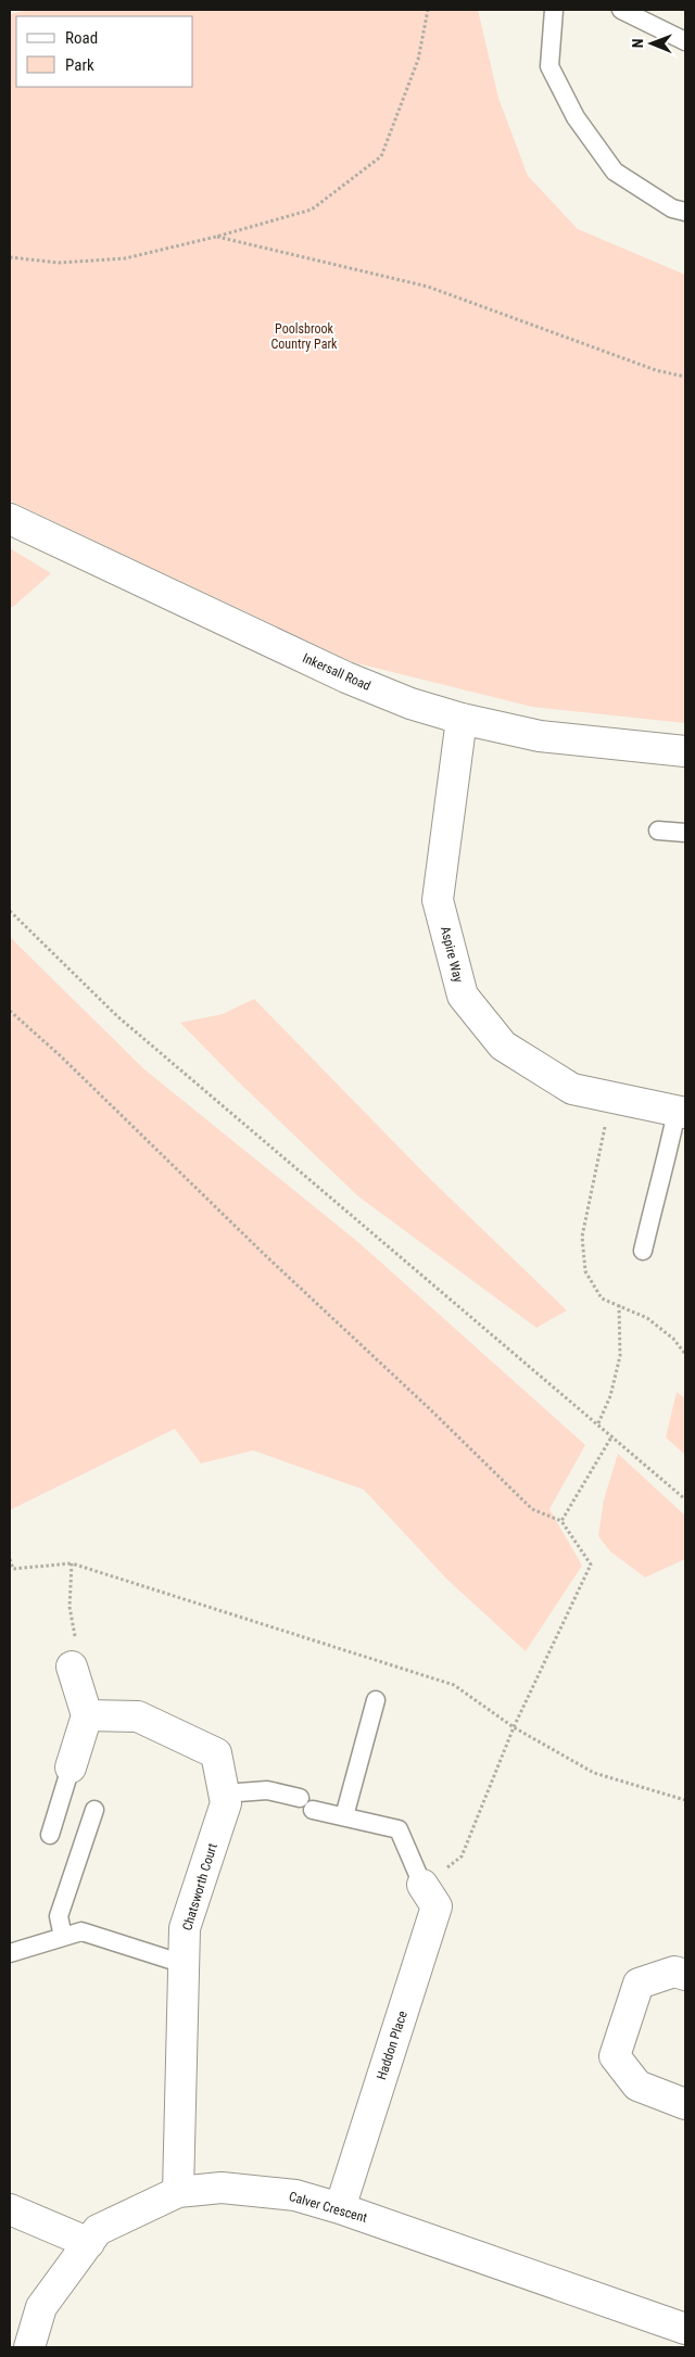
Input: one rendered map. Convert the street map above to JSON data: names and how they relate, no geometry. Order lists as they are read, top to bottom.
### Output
{
  "streets": {
    "street": [
      "Inkersall Road",
      "Aspire Way",
      "Chatsworth Court",
      "Haddon Place",
      "Calver Crescent"
    ]
  },
  "crossings": [
    ["Inkersall Road", "Aspire Way"],
    ["Chatsworth Court", "Calver Crescent"],
    ["Haddon Place", "Calver Crescent"]
  ],
  "parks": ["Poolsbrook Country Park"],
  "legend": ["Road", "Park"],
  "north": "left"
}
